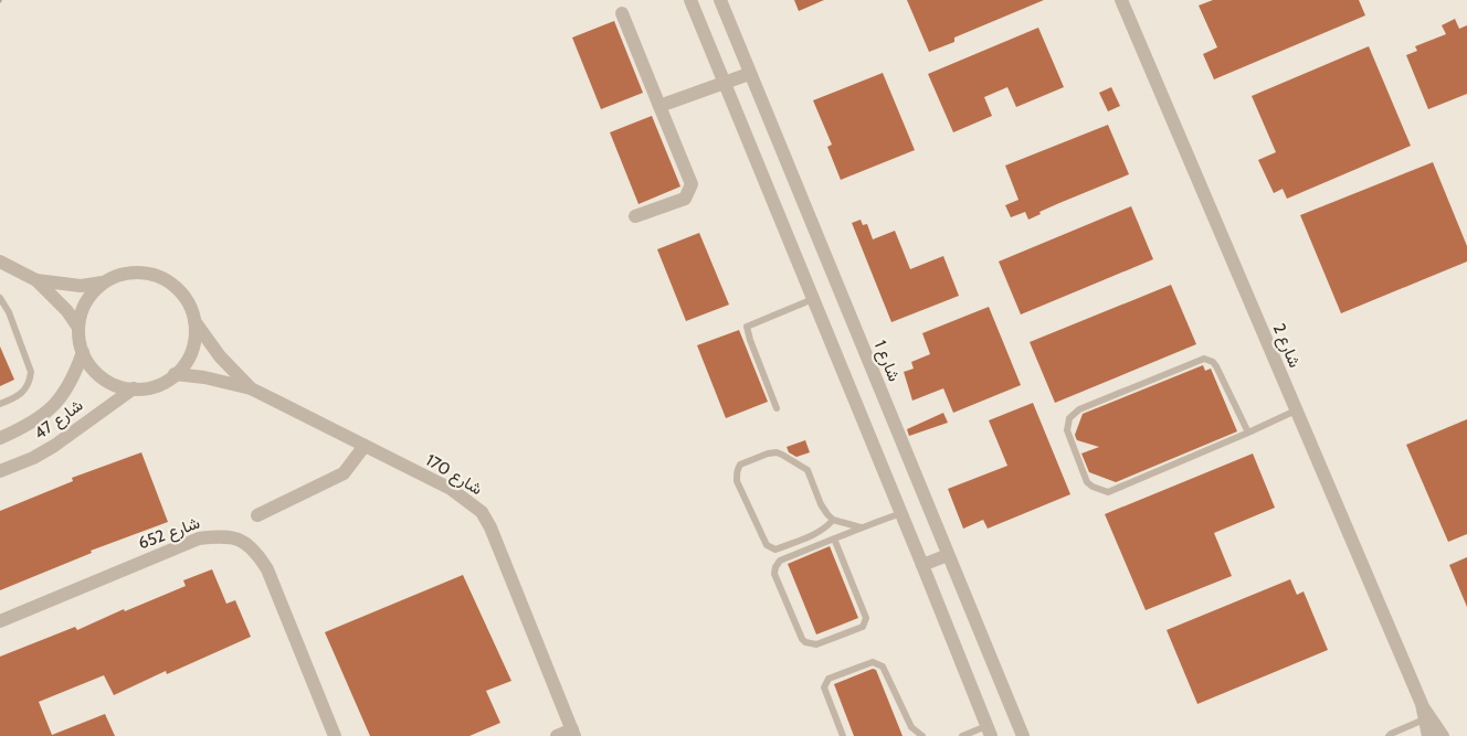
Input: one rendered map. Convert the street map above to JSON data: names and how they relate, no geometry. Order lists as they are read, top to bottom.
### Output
{
  "streets": {
    "street": [
      "شارع 2",
      "شارع 1",
      "شارع 47",
      "شارع 170",
      "شارع 652"
    ]
  },
  "crossings": [
    ["شارع 47", "شارع 170"]
  ]
}
